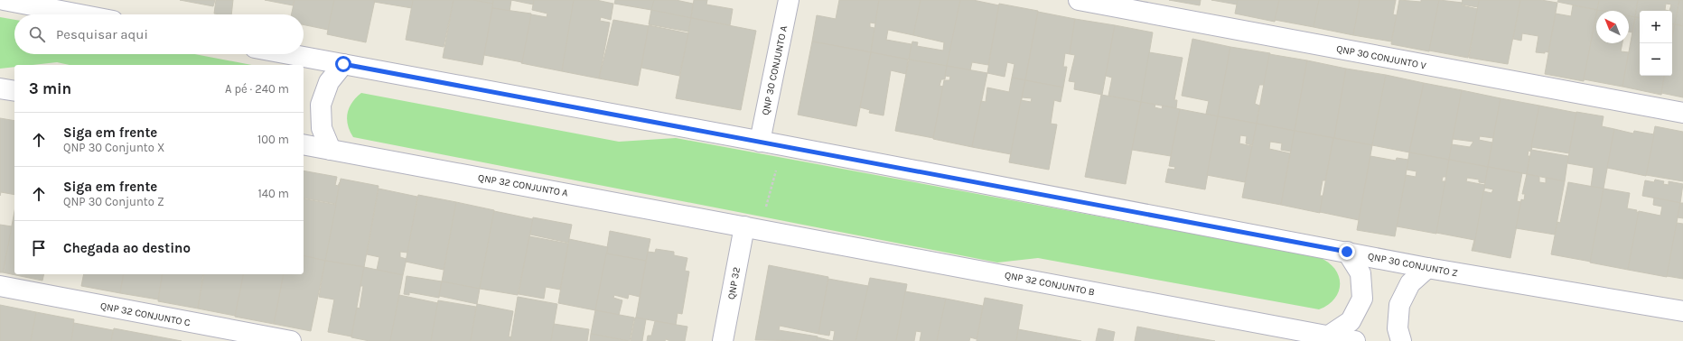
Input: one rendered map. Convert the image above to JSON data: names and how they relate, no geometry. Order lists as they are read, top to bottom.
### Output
{
  "streets": {
    "street": [
      "QNP 30 CONJUNTO V",
      "QNP 30 CONJUNTO A",
      "QNP 32 CONJUNTO A",
      "QNP 30 CONJUNTO Z",
      "QNP 32",
      "QNP 32 CONJUNTO B",
      "QNP 32 CONJUNTO C"
    ]
  },
  "crossings": [
    ["QNP 30 CONJUNTO A", "QNP 30 CONJUNTO Z"],
    ["QNP 32 CONJUNTO A", "QNP 32"],
    ["QNP 32 CONJUNTO A", "QNP 32 CONJUNTO B"],
    ["QNP 32", "QNP 32 CONJUNTO B"]
  ],
  "north": "top left",
  "page": {
    "map_buttons": ["+", "−"],
    "search": "Pesquisar aqui",
    "heading": ["3 min", "A pé · 240 m"],
    "list": [
      ["Siga em frente", "QNP 30 Conjunto X", "100 m"],
      ["Siga em frente", "QNP 30 Conjunto Z", "140 m"],
      "Chegada ao destino"
    ]
  }
}
